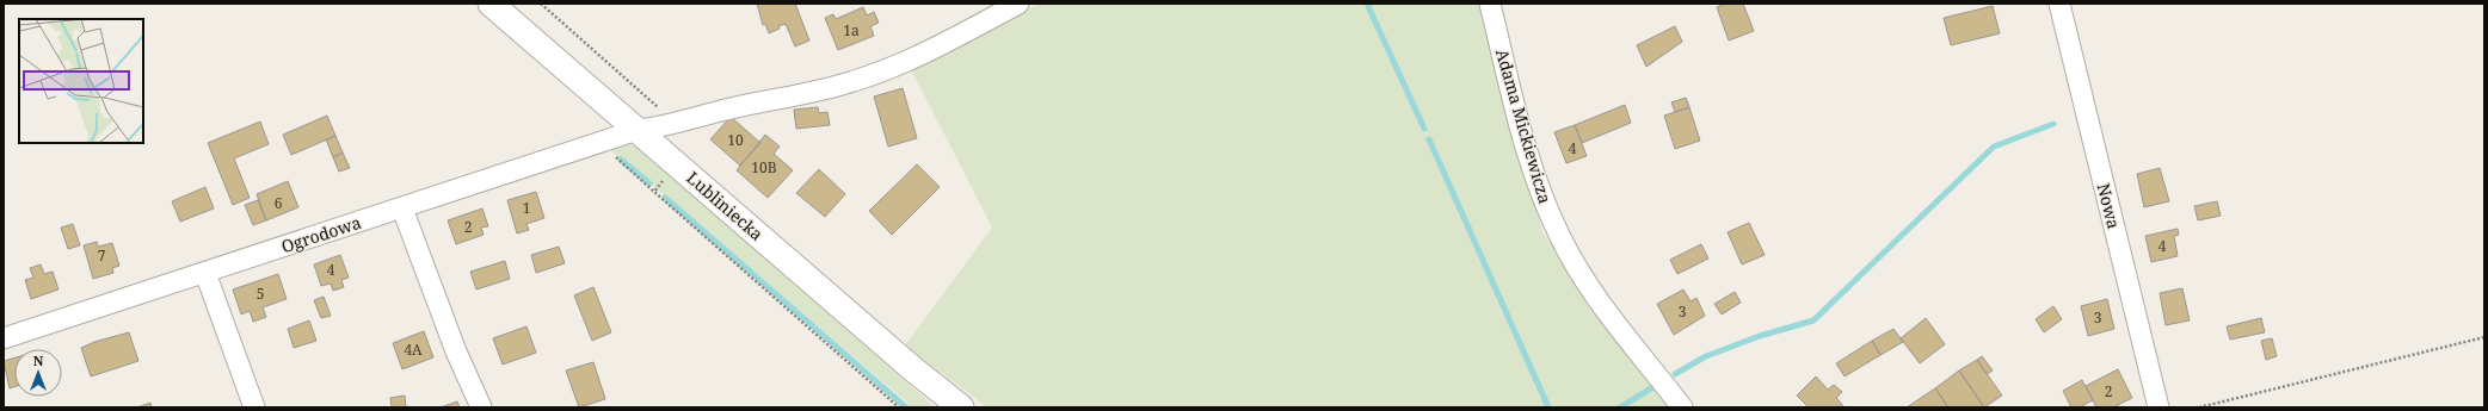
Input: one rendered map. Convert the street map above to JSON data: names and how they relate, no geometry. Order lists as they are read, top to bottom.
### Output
{
  "streets": {
    "main road": ["Lubliniecka"],
    "street": ["Adama Mickiewicza", "Nowa", "Ogrodowa"]
  },
  "crossings": [
    ["Lubliniecka", "Ogrodowa"]
  ],
  "house_numbers": [
    "1a",
    "10",
    "4",
    "10B",
    "6",
    "1",
    "2",
    "4",
    "7",
    "4",
    "5",
    "3",
    "3",
    "4A",
    "2"
  ],
  "north": "top"
}
